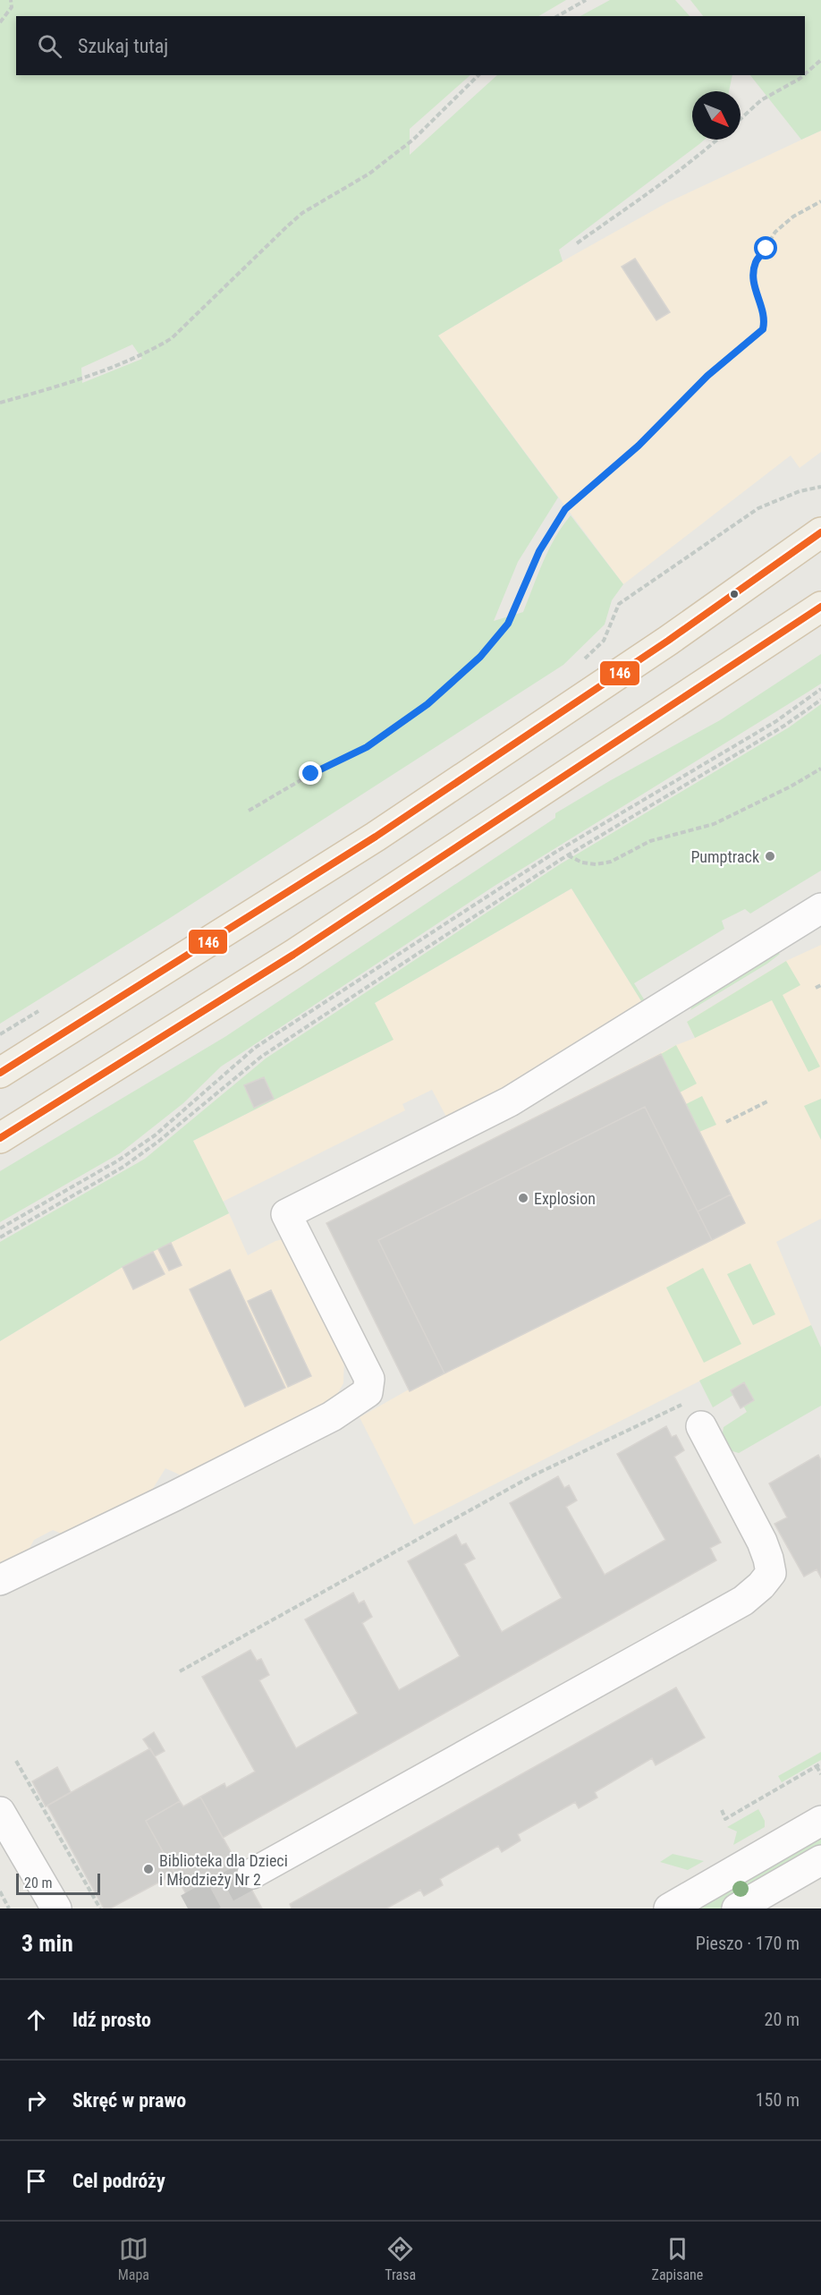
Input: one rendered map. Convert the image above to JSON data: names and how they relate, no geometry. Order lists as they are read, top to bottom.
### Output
{
  "places": ["Pumptrack", "Explosion", "Biblioteka dla Dzieci i Młodzieży Nr 2"],
  "lines": ["transit line 146"],
  "scale_bar": "20 m",
  "north": "bottom right",
  "page": {
    "search": "Szukaj tutaj",
    "scale": "20 m",
    "heading": ["3 min", "Pieszo · 170 m"],
    "list": [
      ["Idź prosto", "20 m"],
      ["Skręć w prawo", "150 m"],
      "Cel podróży"
    ],
    "nav": ["Mapa", "Trasa", "Zapisane"]
  }
}
